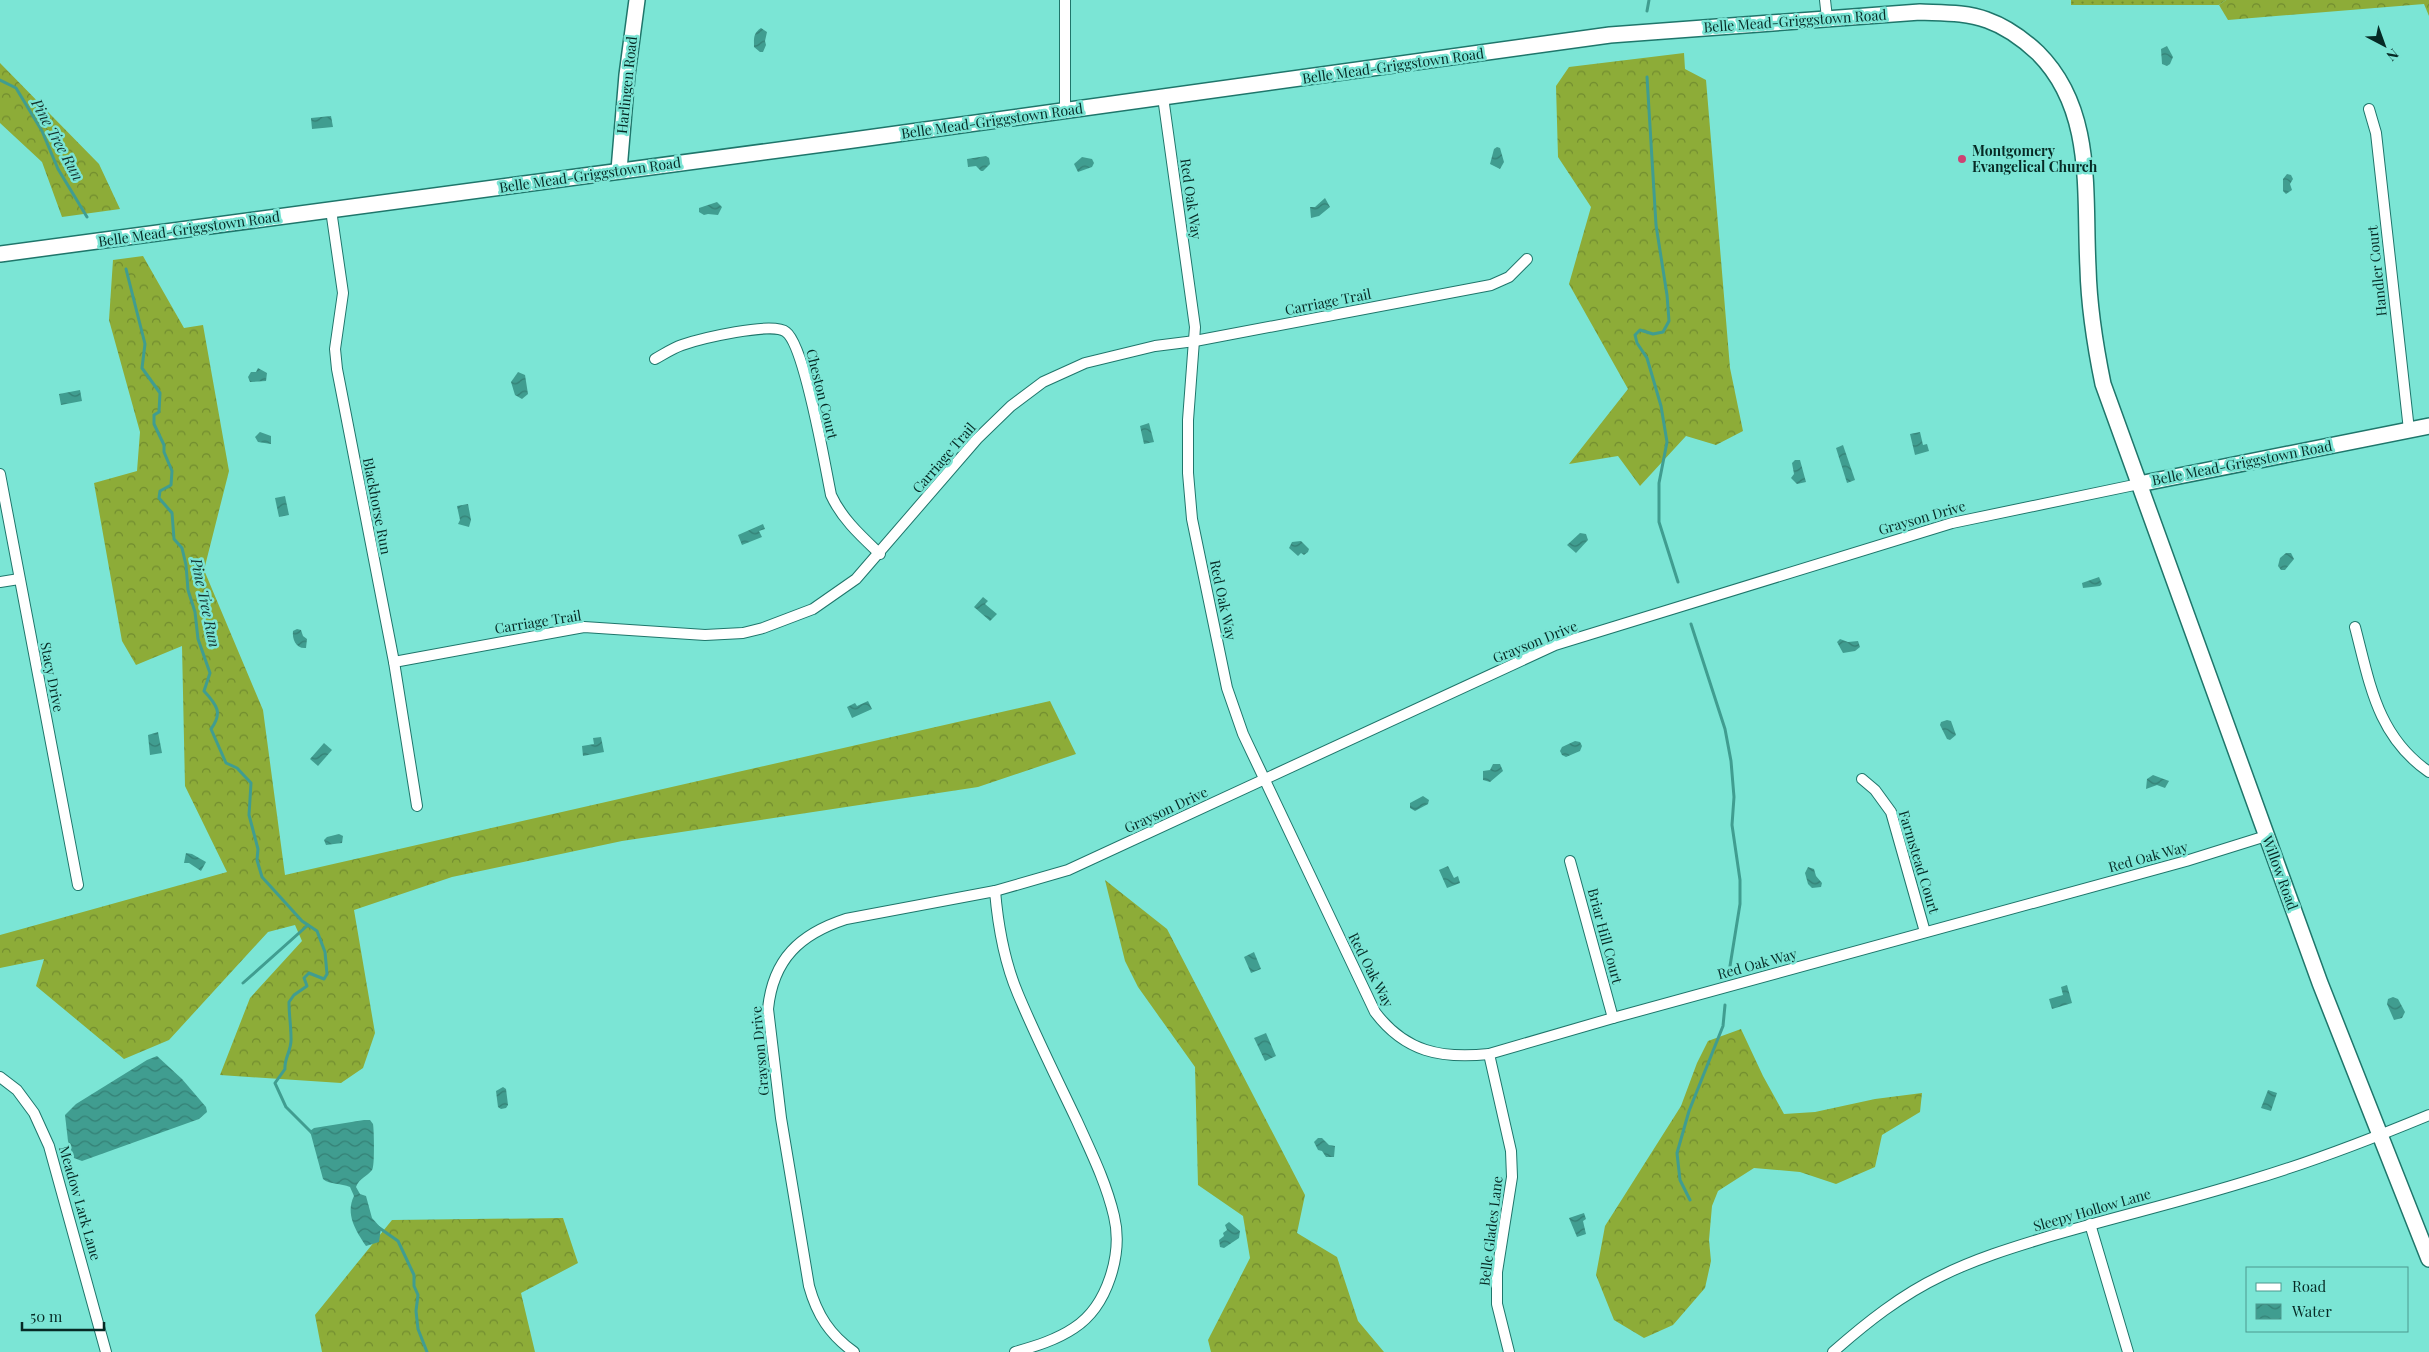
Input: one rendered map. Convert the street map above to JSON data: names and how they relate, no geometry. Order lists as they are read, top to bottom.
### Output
{
  "streets": {
    "street": [
      "Belle Mead-Griggstown Road",
      "Harlingen Road",
      "Red Oak Way",
      "Handler Court",
      "Carriage Trail",
      "Cheston Court",
      "Blackhorse Run",
      "Grayson Drive",
      "Stacy Drive",
      "Farmstead Court",
      "Willow Road",
      "Briar Hill Court",
      "Meadow Lark Lane",
      "Sleepy Hollow Lane",
      "Belle Glades Lane"
    ]
  },
  "crossings": [
    ["Belle Mead-Griggstown Road", "Harlingen Road"],
    ["Belle Mead-Griggstown Road", "Red Oak Way"],
    ["Belle Mead-Griggstown Road", "Handler Court"],
    ["Belle Mead-Griggstown Road", "Blackhorse Run"],
    ["Belle Mead-Griggstown Road", "Grayson Drive"],
    ["Belle Mead-Griggstown Road", "Willow Road"],
    ["Red Oak Way", "Carriage Trail"],
    ["Red Oak Way", "Grayson Drive"],
    ["Red Oak Way", "Farmstead Court"],
    ["Red Oak Way", "Willow Road"],
    ["Red Oak Way", "Briar Hill Court"],
    ["Red Oak Way", "Belle Glades Lane"],
    ["Carriage Trail", "Cheston Court"],
    ["Carriage Trail", "Blackhorse Run"],
    ["Grayson Drive", "Willow Road"],
    ["Willow Road", "Sleepy Hollow Lane"]
  ],
  "water": ["Pine Tree Run"],
  "places": ["Montgomery Evangelical Church"],
  "legend": ["Road", "Water"],
  "scale_bar": "50 m",
  "north": "bottom right"
}
